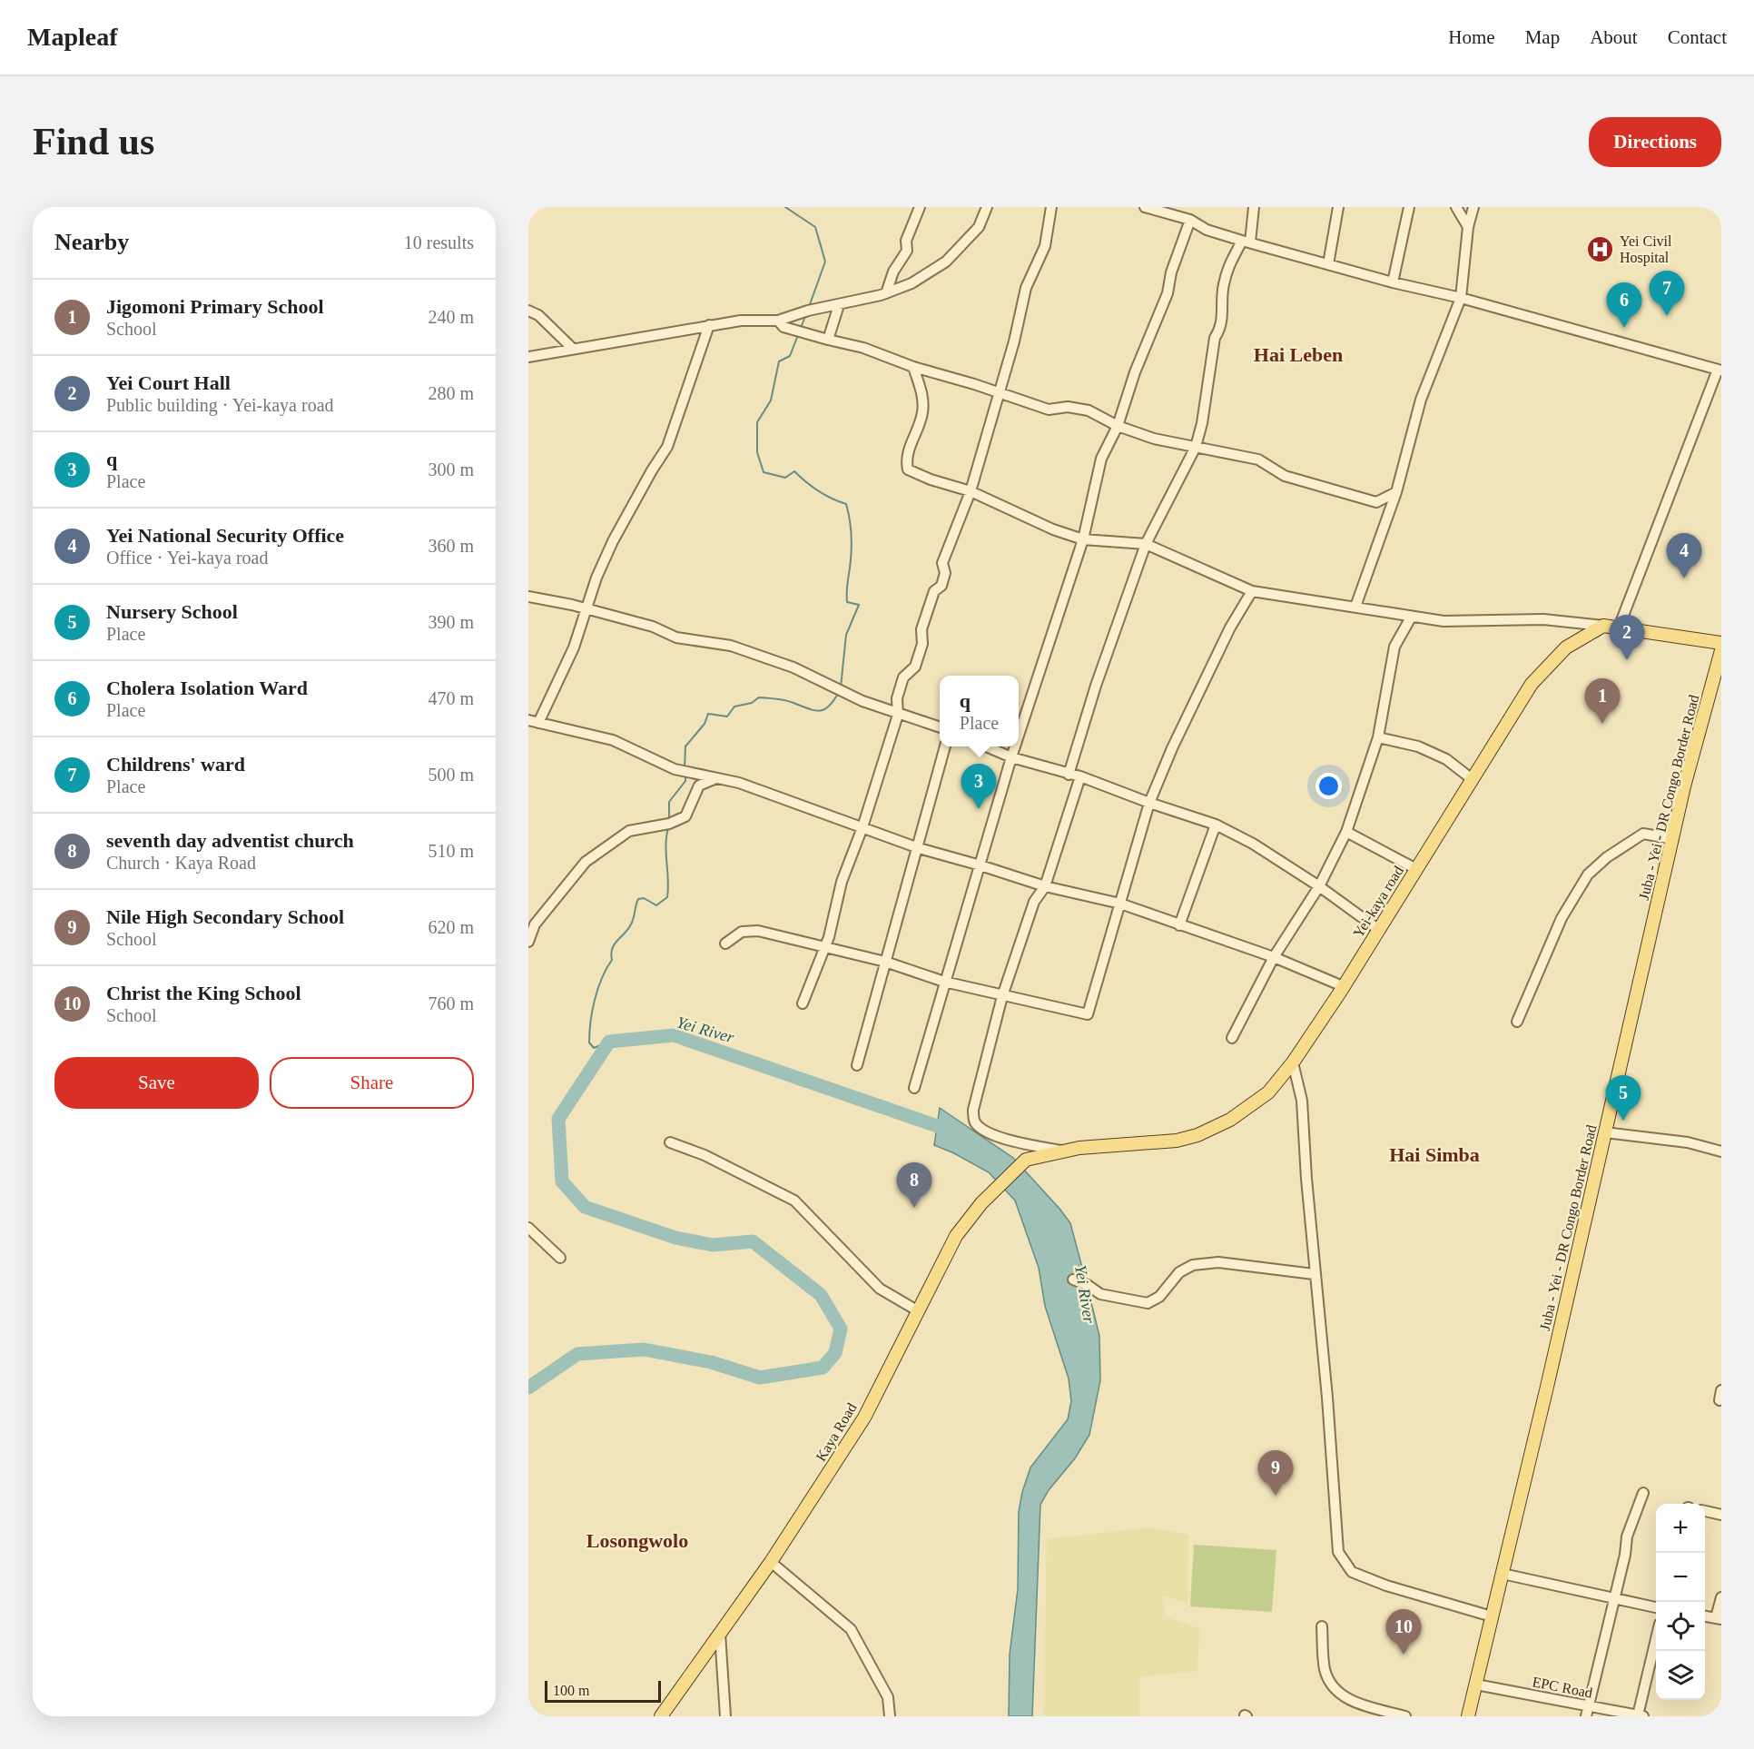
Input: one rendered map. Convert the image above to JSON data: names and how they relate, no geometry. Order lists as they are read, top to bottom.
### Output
{
  "streets": {
    "main road": ["Juba - Yei - DR Congo Border Road", "Yei-kaya road", "Kaya Road"],
    "street": ["EPC Road"]
  },
  "crossings": [
    ["Juba - Yei - DR Congo Border Road", "EPC Road"],
    ["Yei-kaya road", "Kaya Road"]
  ],
  "districts": ["Hai Leben", "Hai Simba", "Losongwolo"],
  "water": ["Yei River"],
  "places": {
    "hospital": ["Yei Civil Hospital"]
  },
  "scale_bar": "100 m",
  "page": {
    "header": "Mapleaf",
    "nav": [
      "Home",
      "Map",
      "About",
      "Contact"
    ],
    "buttons": [
      "Directions",
      ["Save", "Share"]
    ],
    "title": "Find us",
    "heading": ["Nearby", "10 results"],
    "pins": [
      "7",
      "6",
      "4",
      "2",
      "1",
      "3",
      "5",
      "8",
      "9",
      "10"
    ],
    "list": [
      {
        "mark": "1",
        "name": "Jigomoni Primary School",
        "note": "School",
        "value": "240 m"
      },
      {
        "mark": "2",
        "name": "Yei Court Hall",
        "note": "Public building · Yei-kaya road",
        "value": "280 m"
      },
      {
        "mark": "3",
        "name": "q",
        "note": "Place",
        "value": "300 m"
      },
      {
        "mark": "4",
        "name": "Yei National Security Office",
        "note": "Office · Yei-kaya road",
        "value": "360 m"
      },
      {
        "mark": "5",
        "name": "Nursery School",
        "note": "Place",
        "value": "390 m"
      },
      {
        "mark": "6",
        "name": "Cholera Isolation Ward",
        "note": "Place",
        "value": "470 m"
      },
      {
        "mark": "7",
        "name": "Childrens' ward",
        "note": "Place",
        "value": "500 m"
      },
      {
        "mark": "8",
        "name": "seventh day adventist church",
        "note": "Church · Kaya Road",
        "value": "510 m"
      },
      {
        "mark": "9",
        "name": "Nile High Secondary School",
        "note": "School",
        "value": "620 m"
      },
      {
        "mark": "10",
        "name": "Christ the King School",
        "note": "School",
        "value": "760 m"
      }
    ],
    "popup": ["q", "Place"],
    "map_buttons": ["+", "−"],
    "scale": "100 m"
  }
}
